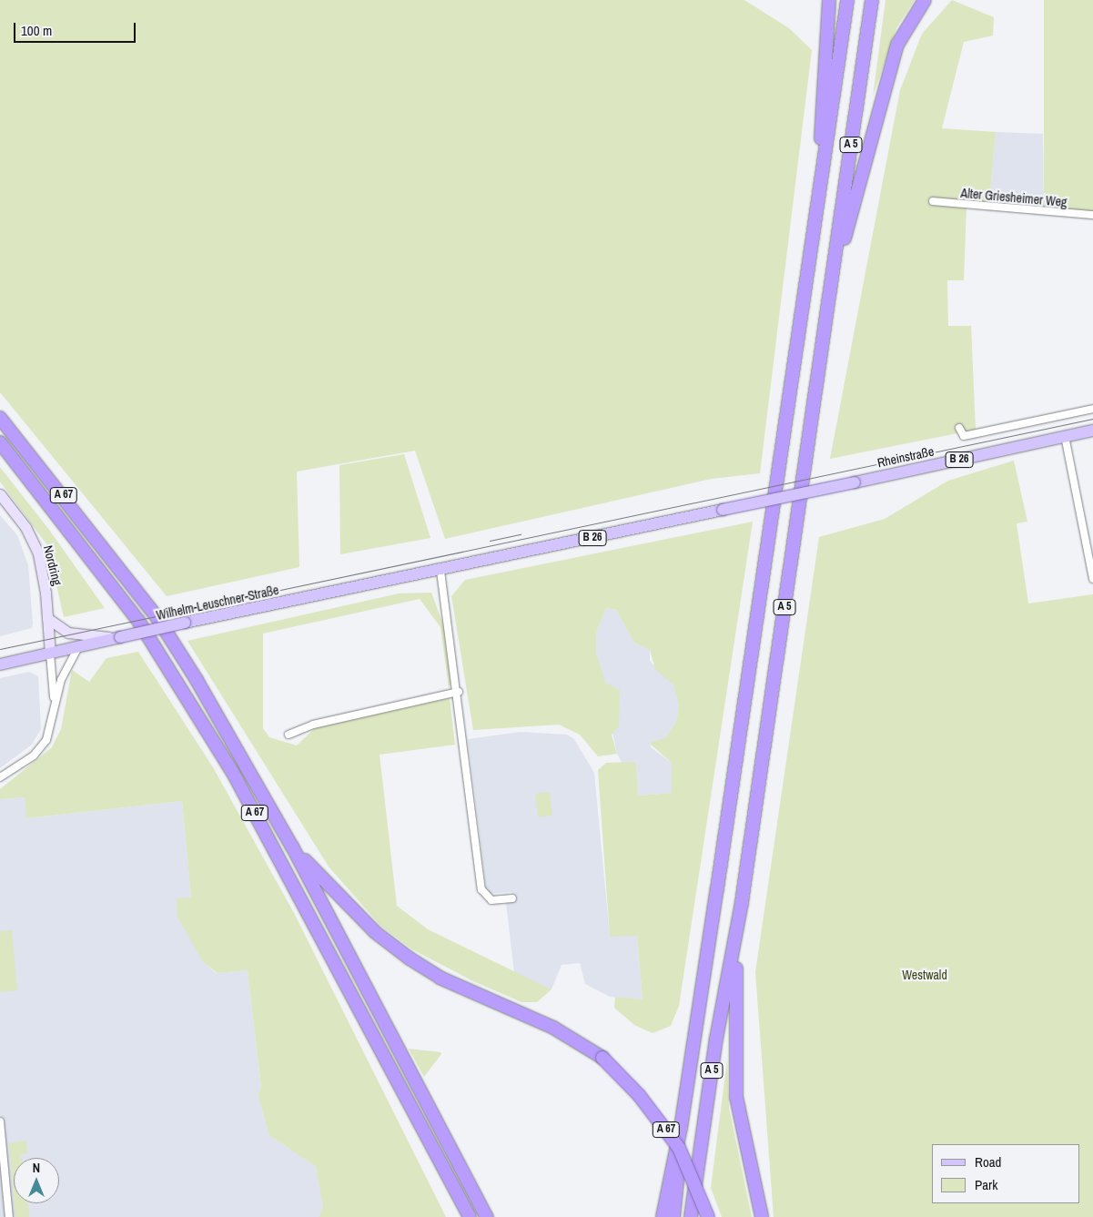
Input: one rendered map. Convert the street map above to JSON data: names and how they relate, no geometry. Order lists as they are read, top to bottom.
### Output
{
  "streets": {
    "highway": ["A 5", "A 67"],
    "main road": [
      "Rheinstraße",
      "B 26",
      "Nordring",
      "Wilhelm-Leuschner-Straße"
    ],
    "street": ["Alter Griesheimer Weg"]
  },
  "crossings": [
    ["A 5", "A 67"],
    ["Rheinstraße", "Wilhelm-Leuschner-Straße"],
    ["Nordring", "Wilhelm-Leuschner-Straße"]
  ],
  "parks": ["Westwald"],
  "legend": ["Road", "Park"],
  "scale_bar": "100 m",
  "north": "top"
}
